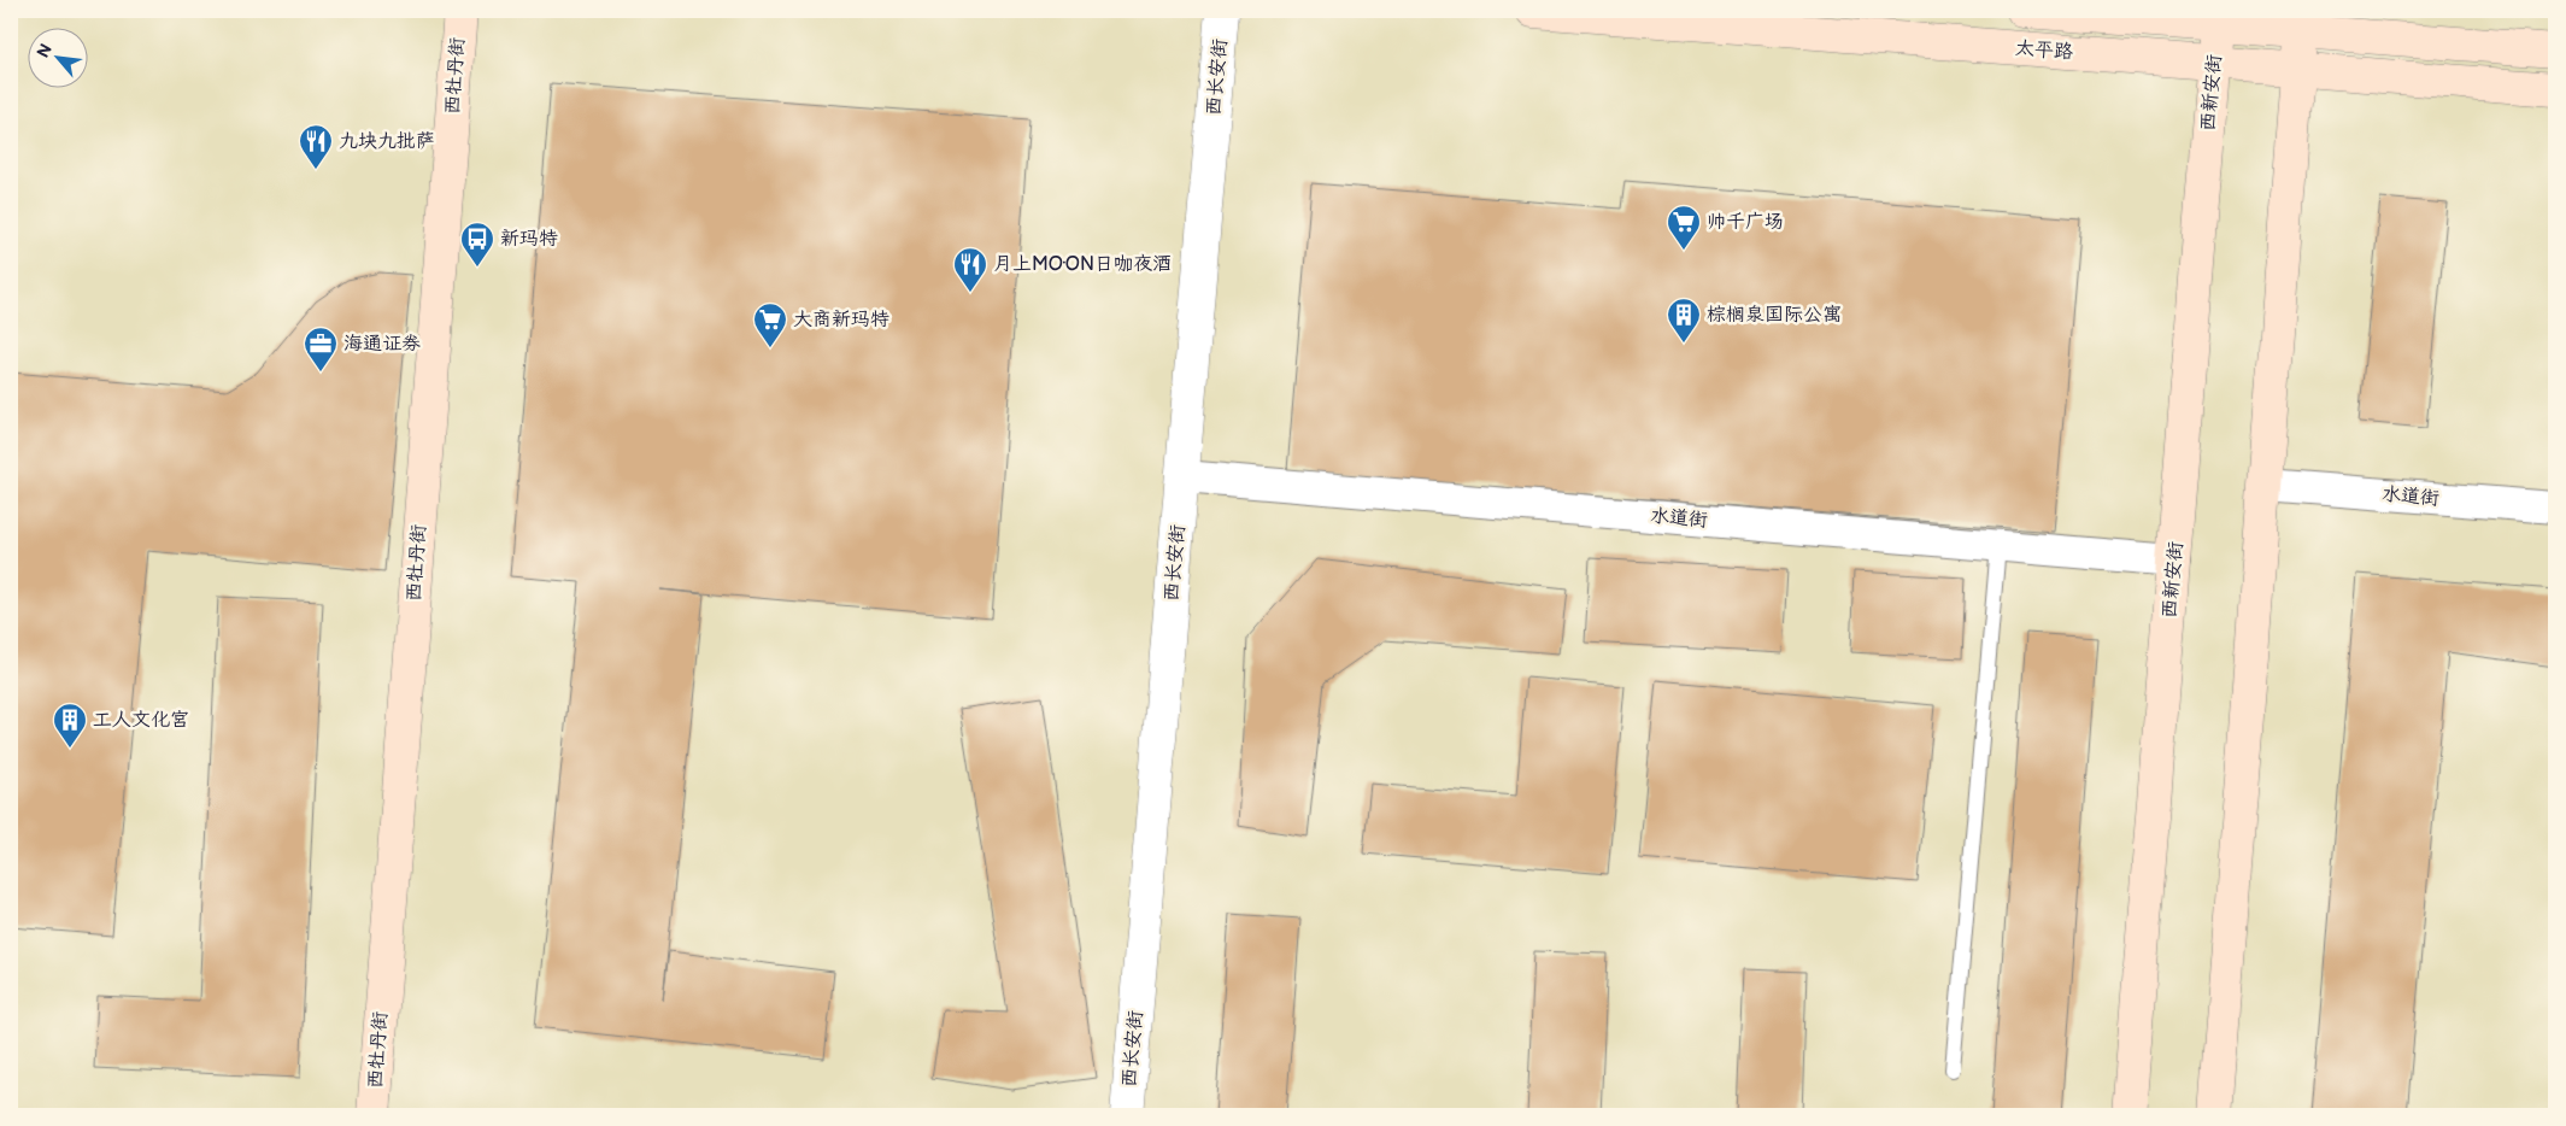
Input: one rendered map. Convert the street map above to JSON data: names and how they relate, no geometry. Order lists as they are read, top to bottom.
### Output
{
  "streets": {
    "main road": ["太平路", "西牡丹街", "西新安街"],
    "street": ["西长安街", "水道街"]
  },
  "crossings": [
    ["太平路", "西新安街"],
    ["西长安街", "水道街"],
    ["西新安街", "水道街"]
  ],
  "places": {
    "restaurant": ["九块九批萨", "月上MO·ON日咖夜酒"],
    "supermarket": ["帅千广场", "大商新玛特"],
    "bus stop": ["新玛特"],
    "building": ["棕榈泉国际公寓", "工人文化宫"],
    "office": ["海通证券"]
  },
  "north": "top left"
}
